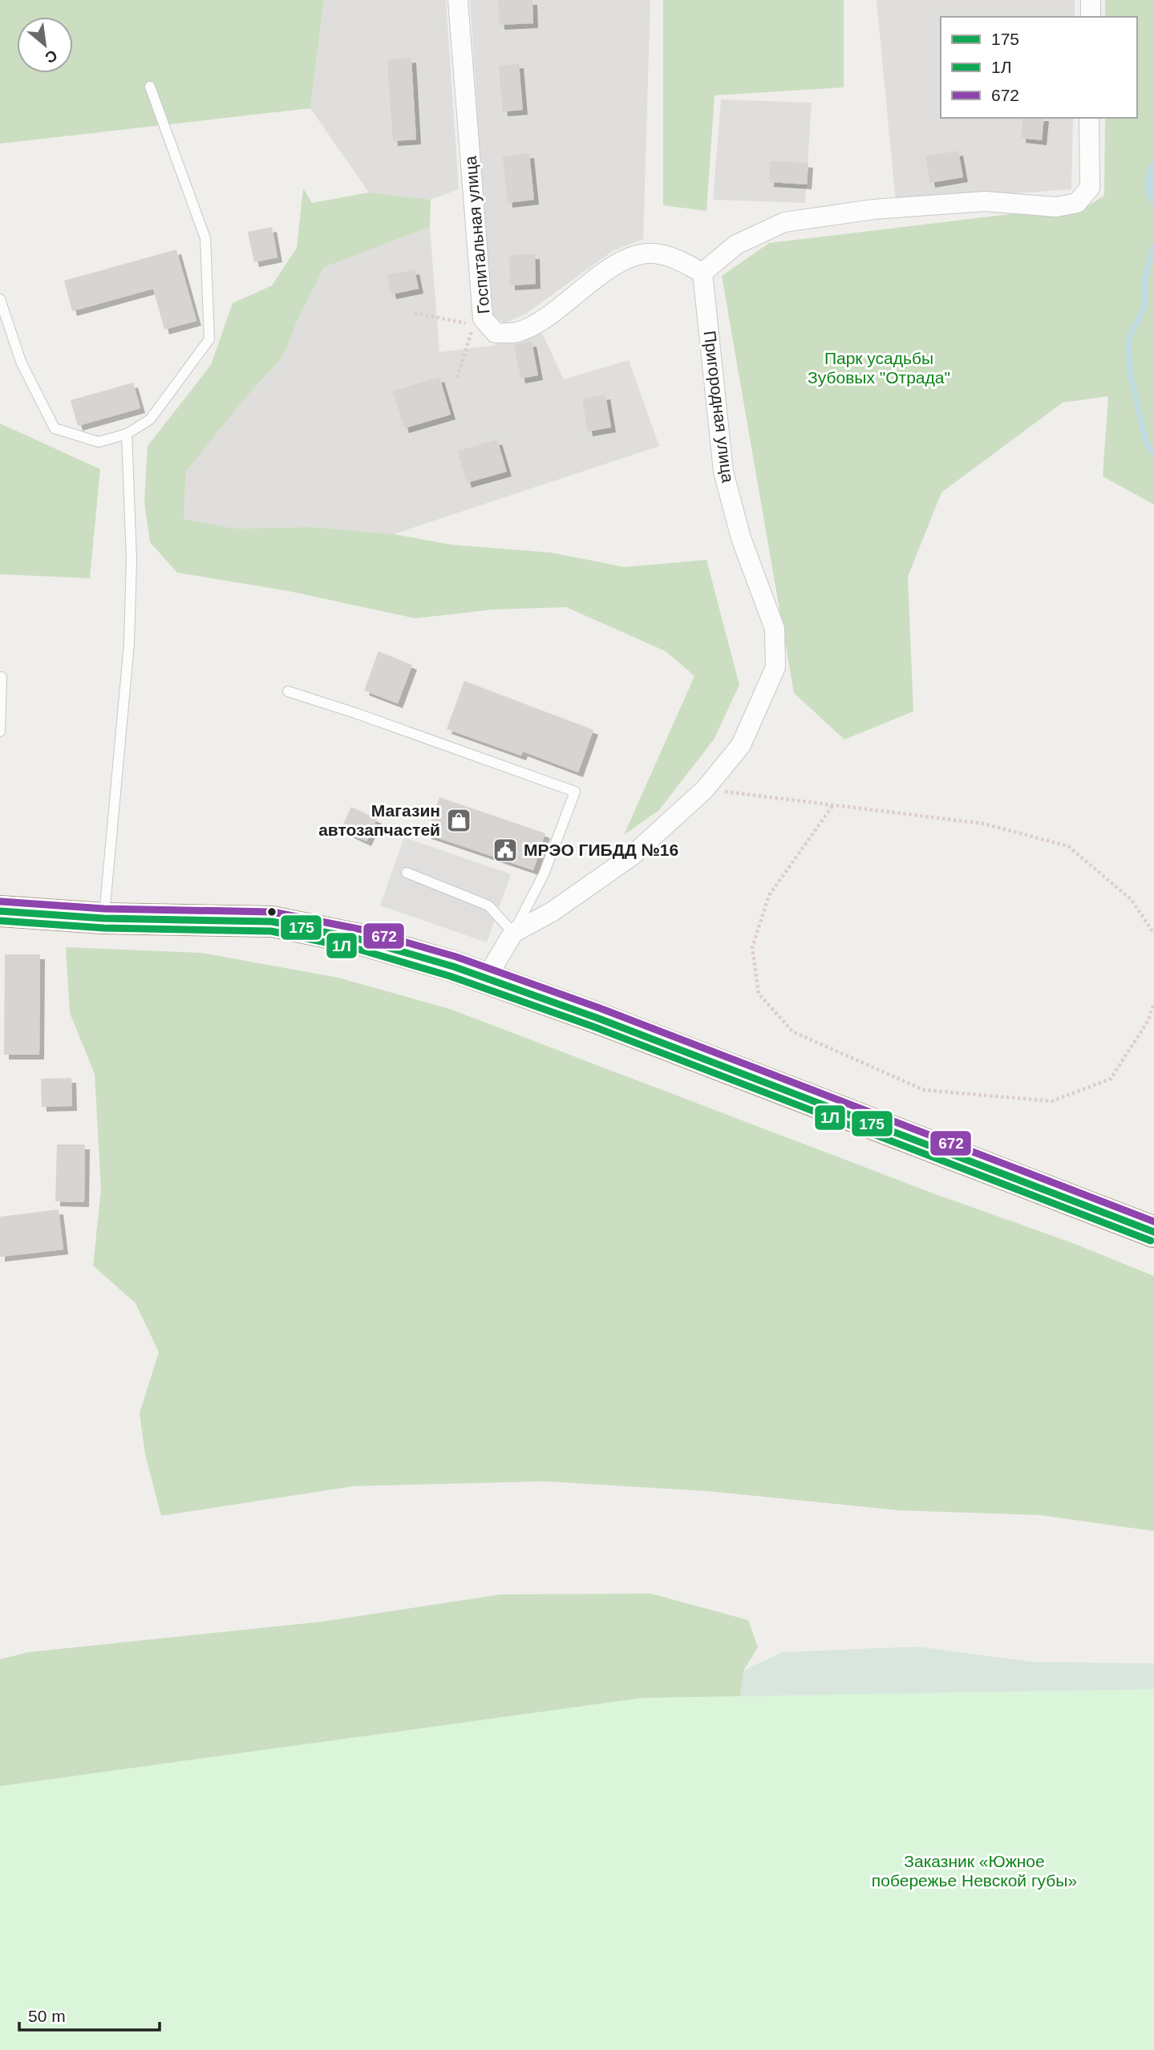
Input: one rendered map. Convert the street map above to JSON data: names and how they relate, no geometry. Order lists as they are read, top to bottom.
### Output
{
  "streets": {
    "street": ["Госпитальная улица", "Пригородная улица"]
  },
  "crossings": [
    ["Госпитальная улица", "Пригородная улица"]
  ],
  "parks": ["Парк усадьбы Зубовых \"Отрада\"", "Заказник «Южное побережье Невской губы»"],
  "places": {
    "shop": ["Магазин автозапчастей"],
    "public building": ["МРЭО ГИБДД №16"]
  },
  "lines": ["transit line 672", "transit line 175", "transit line 1Л"],
  "legend": ["175", "1Л", "672"],
  "scale_bar": "50 m",
  "north": "bottom right"
}
